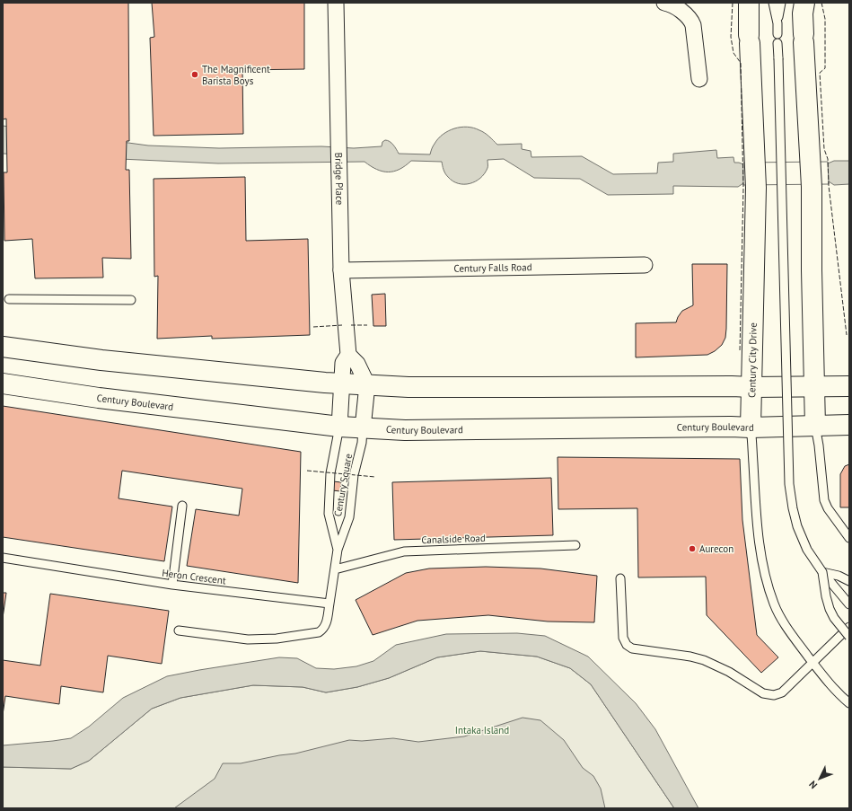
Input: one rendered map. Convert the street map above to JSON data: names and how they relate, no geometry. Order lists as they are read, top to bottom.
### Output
{
  "streets": {
    "main road": ["Century City Drive", "Century Boulevard"],
    "street": ["Bridge Place", "Century Falls Road"],
    "lane": ["Century Square", "Canalside Road", "Heron Crescent"]
  },
  "crossings": [
    ["Bridge Place", "Century Falls Road"],
    ["Bridge Place", "Century Boulevard"],
    ["Bridge Place", "Century Square"],
    ["Century City Drive", "Century Boulevard"],
    ["Century Boulevard", "Century Square"]
  ],
  "parks": ["Intaka Island"],
  "places": ["The Magnificent Barista Boys", "Aurecon"],
  "north": "bottom left"
}
